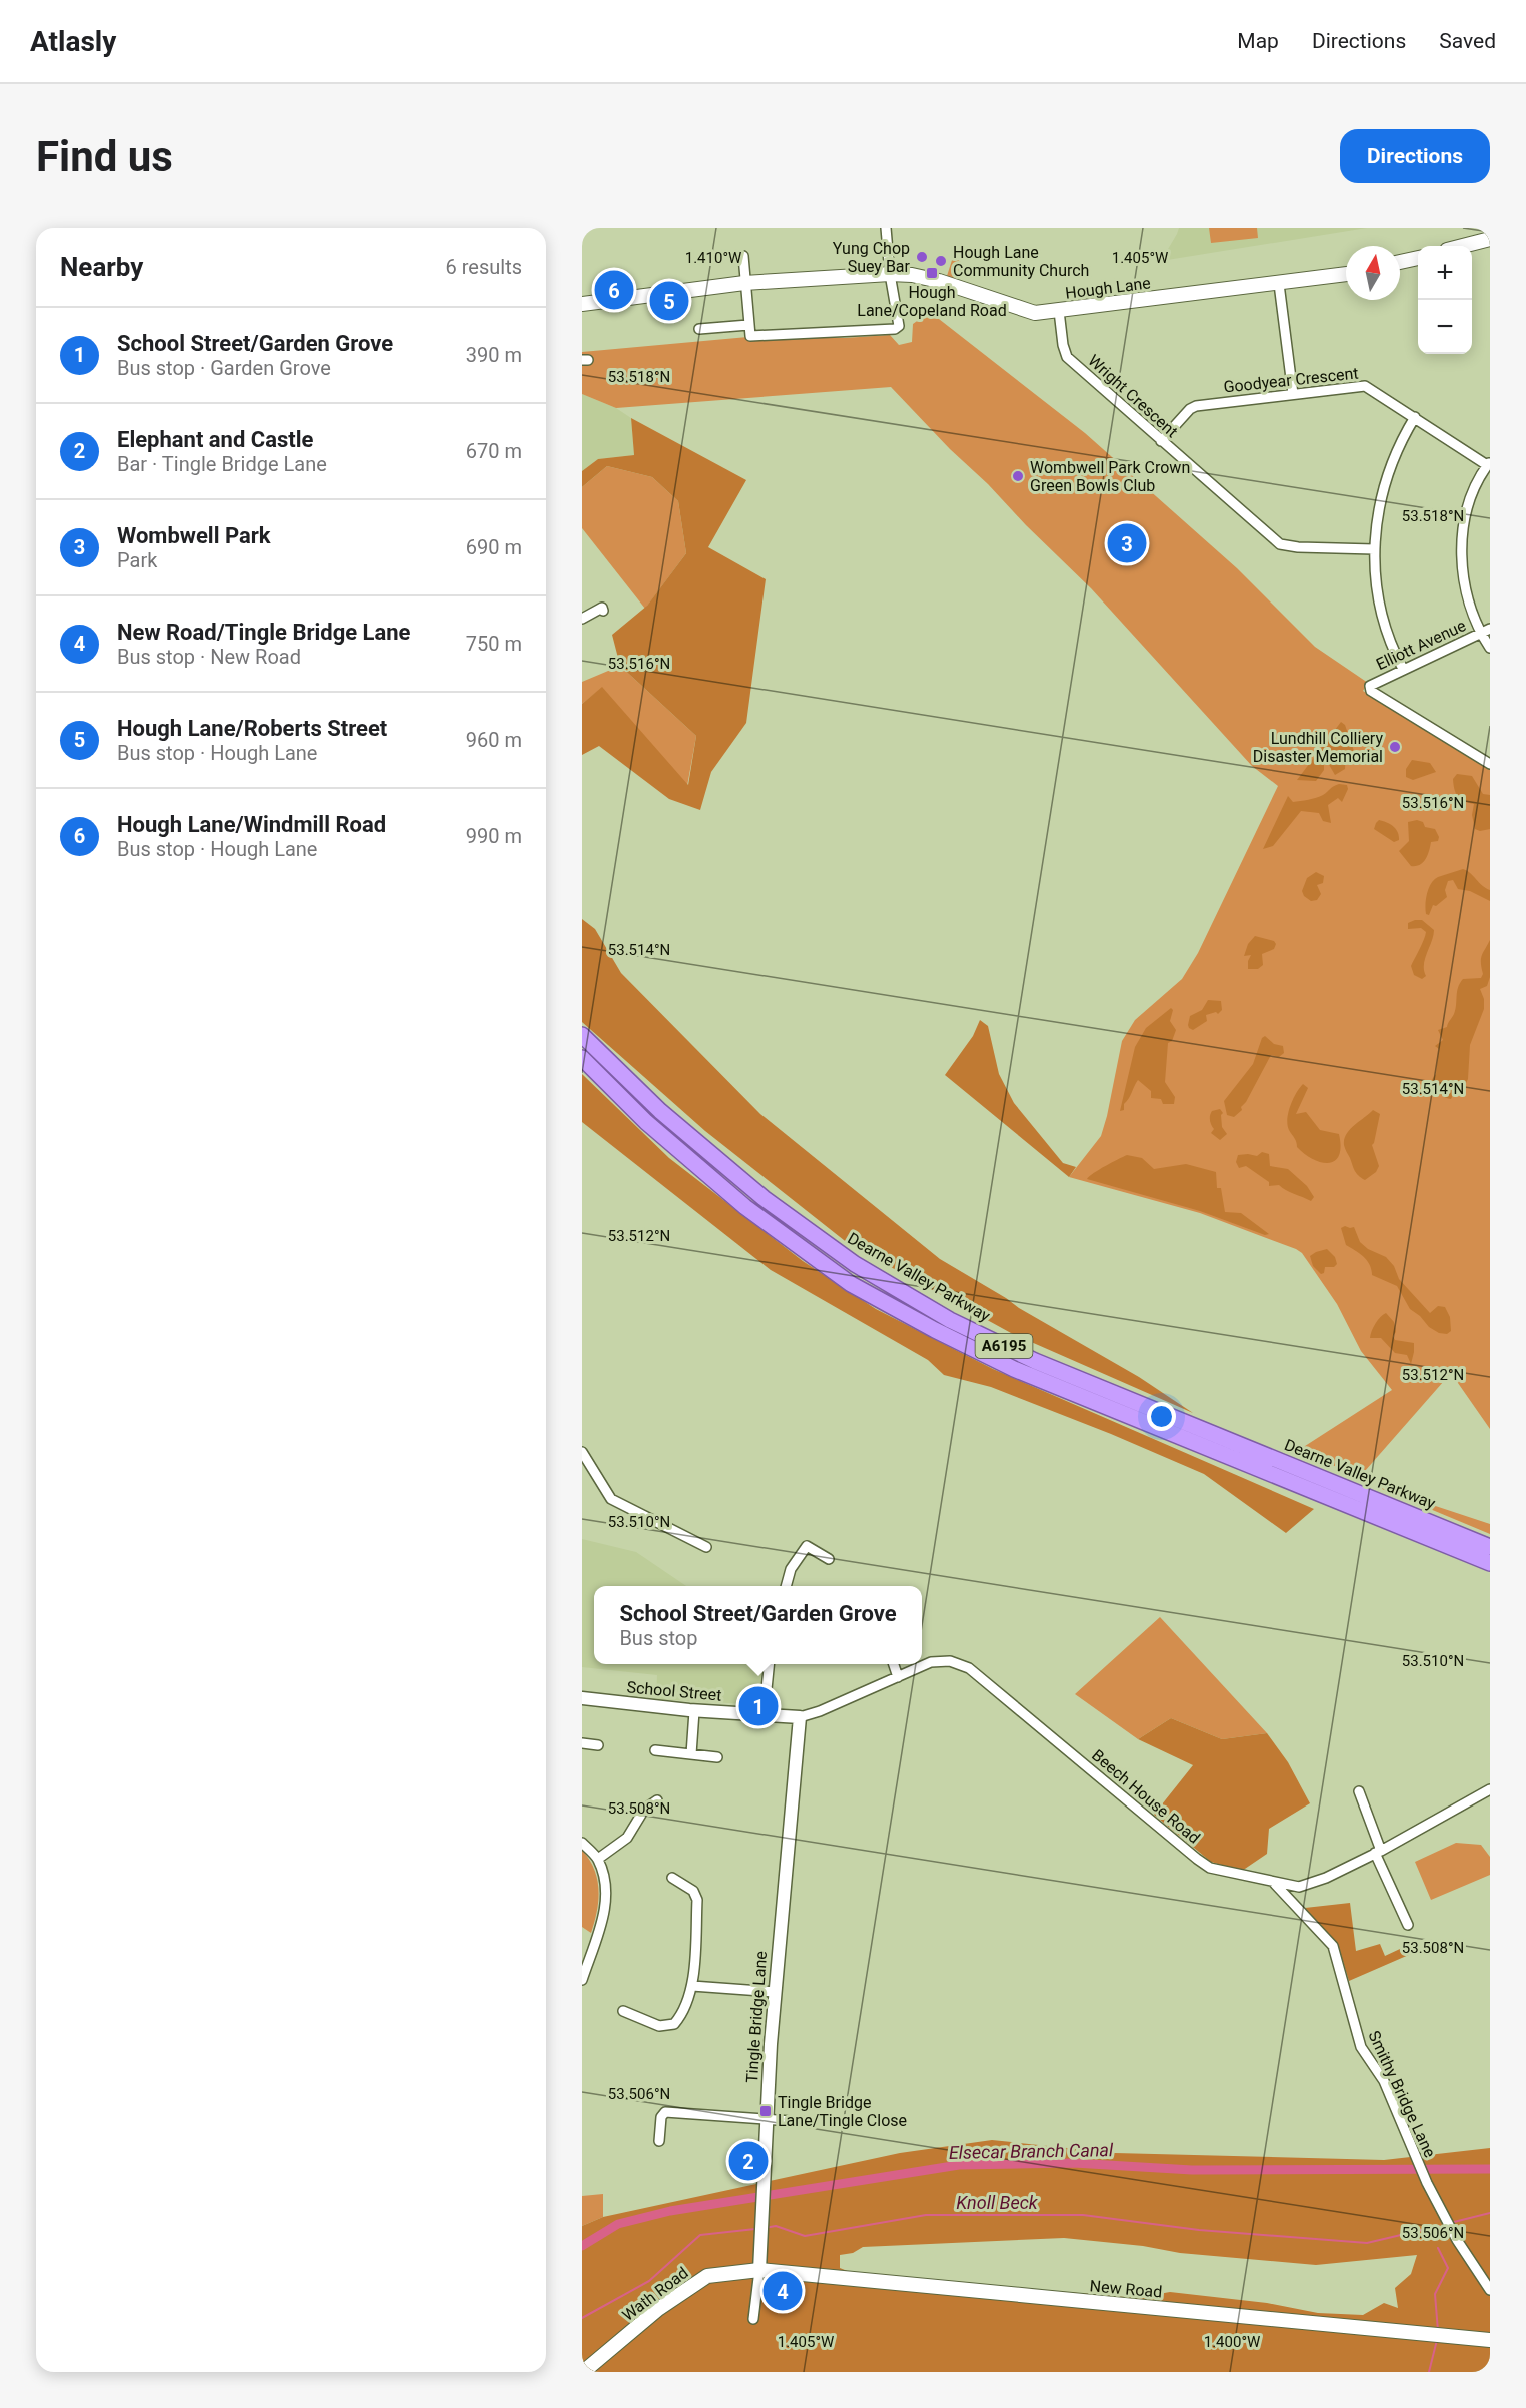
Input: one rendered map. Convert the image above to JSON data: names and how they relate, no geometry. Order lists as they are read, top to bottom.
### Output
{
  "streets": {
    "highway": ["Dearne Valley Parkway", "A6195"],
    "main road": ["Hough Lane", "New Road", "Wath Road"],
    "street": [
      "Goodyear Crescent",
      "Wright Crescent",
      "Elliott Avenue",
      "School Street",
      "Beech House Road",
      "Tingle Bridge Lane",
      "Smithy Bridge Lane"
    ]
  },
  "crossings": [
    ["Hough Lane", "Wright Crescent"],
    ["Goodyear Crescent", "Wright Crescent"],
    ["School Street", "Beech House Road"],
    ["School Street", "Tingle Bridge Lane"],
    ["Beech House Road", "Tingle Bridge Lane"],
    ["Beech House Road", "Smithy Bridge Lane"],
    ["Tingle Bridge Lane", "New Road"],
    ["Tingle Bridge Lane", "Wath Road"],
    ["New Road", "Wath Road"]
  ],
  "water": ["Elsecar Branch Canal", "Knoll Beck"],
  "places": {
    "other": [
      "Yung Chop Suey Bar",
      "Hough Lane Community Church",
      "Wombwell Park Crown Green Bowls Club",
      "Lundhill Colliery Disaster Memorial"
    ],
    "transit": ["Hough Lane/Copeland Road", "Tingle Bridge Lane/Tingle Close"]
  },
  "north": "top",
  "page": {
    "header": "Atlasly",
    "nav": ["Map", "Directions", "Saved"],
    "buttons": "Directions",
    "title": "Find us",
    "heading": ["Nearby", "6 results"],
    "map_buttons": ["+", "−"],
    "pins": [
      "6",
      "5",
      "3",
      "1",
      "2",
      "4"
    ],
    "list": [
      {
        "mark": "1",
        "name": "School Street/Garden Grove",
        "note": "Bus stop · Garden Grove",
        "value": "390 m"
      },
      {
        "mark": "2",
        "name": "Elephant and Castle",
        "note": "Bar · Tingle Bridge Lane",
        "value": "670 m"
      },
      {
        "mark": "3",
        "name": "Wombwell Park",
        "note": "Park",
        "value": "690 m"
      },
      {
        "mark": "4",
        "name": "New Road/Tingle Bridge Lane",
        "note": "Bus stop · New Road",
        "value": "750 m"
      },
      {
        "mark": "5",
        "name": "Hough Lane/Roberts Street",
        "note": "Bus stop · Hough Lane",
        "value": "960 m"
      },
      {
        "mark": "6",
        "name": "Hough Lane/Windmill Road",
        "note": "Bus stop · Hough Lane",
        "value": "990 m"
      }
    ],
    "popup": ["School Street/Garden Grove", "Bus stop"]
  },
  "coordinates": [
    "1.410°W",
    "1.405°W",
    "53.518°N",
    "53.516°N",
    "53.514°N",
    "53.512°N",
    "53.510°N",
    "53.508°N",
    "53.506°N",
    "1.400°W"
  ]
}
